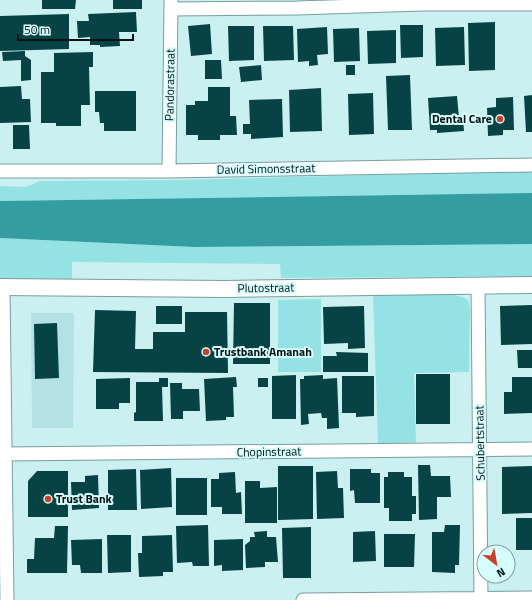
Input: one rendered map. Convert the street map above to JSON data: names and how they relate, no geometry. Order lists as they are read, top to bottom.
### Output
{
  "streets": {
    "street": [
      "Pandorastraat",
      "David Simonsstraat",
      "Plutostraat",
      "Schubertstraat",
      "Chopinstraat"
    ]
  },
  "crossings": [
    ["Pandorastraat", "David Simonsstraat"],
    ["Plutostraat", "Schubertstraat"],
    ["Schubertstraat", "Chopinstraat"]
  ],
  "places": ["Dental Care", "Trustbank Amanah", "Trust Bank"],
  "scale_bar": "50 m",
  "north": "bottom right"
}
